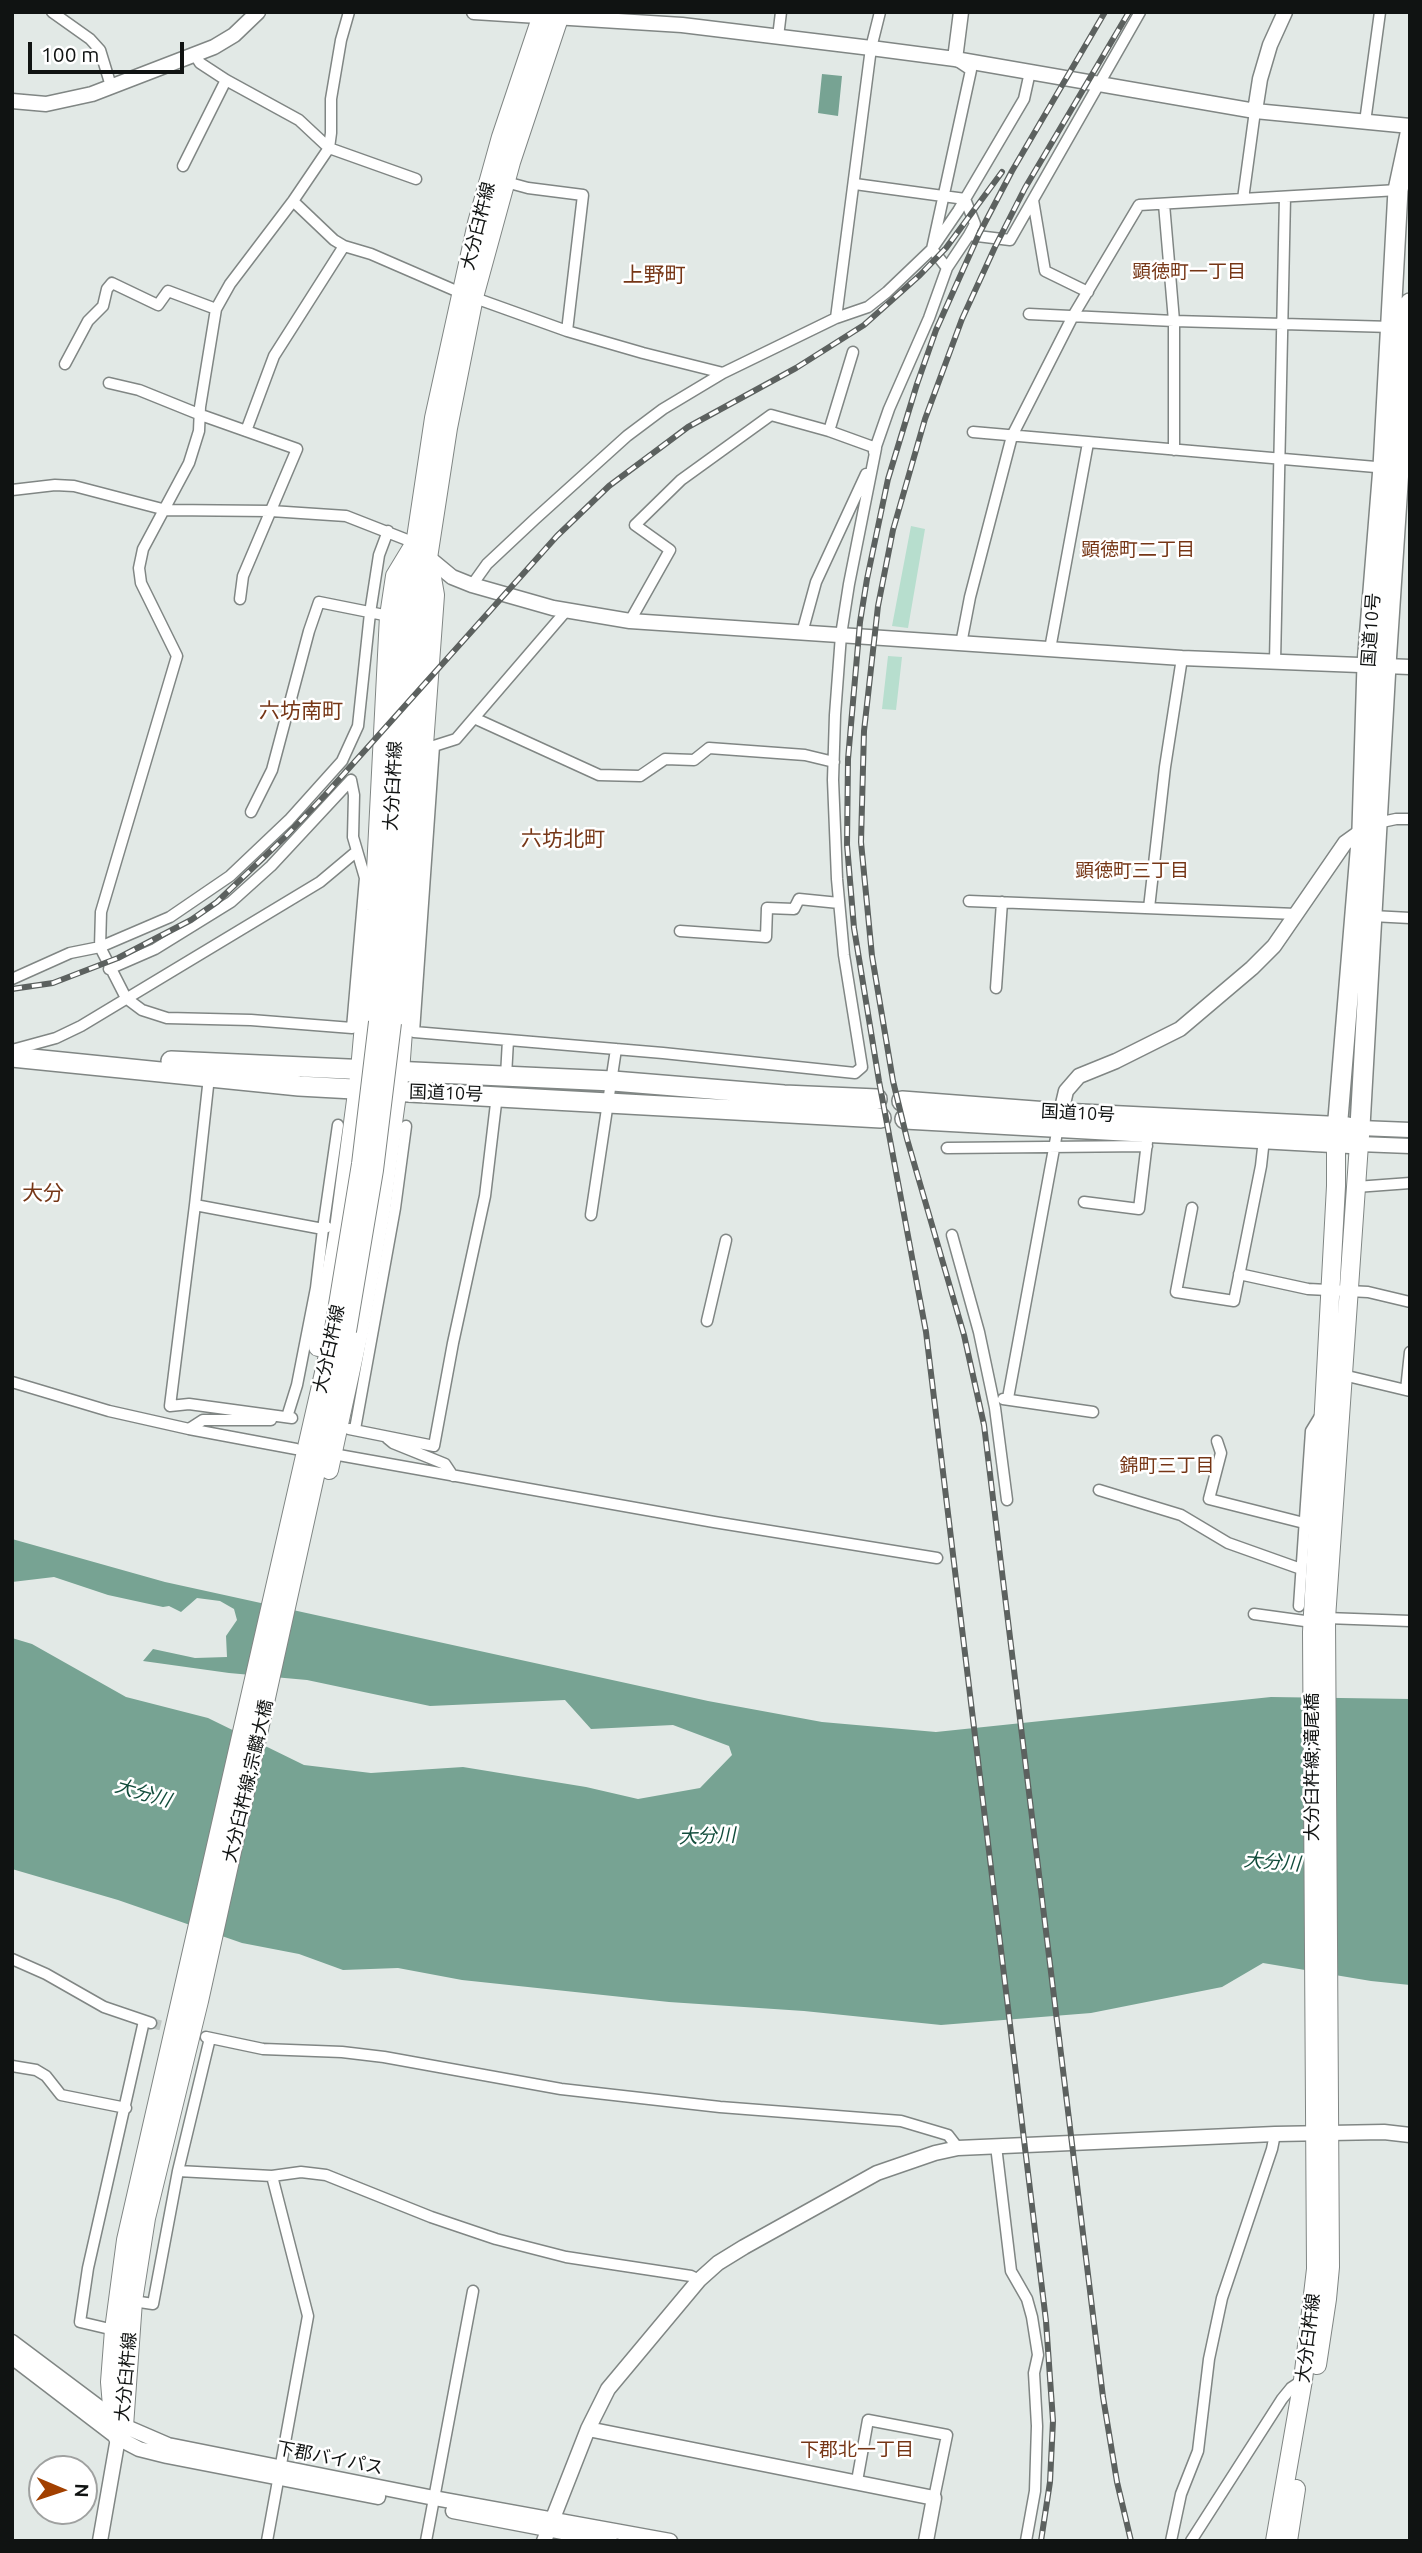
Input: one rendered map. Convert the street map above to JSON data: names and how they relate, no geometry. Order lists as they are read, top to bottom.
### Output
{
  "streets": {
    "highway": ["国道10号"],
    "main road": ["大分臼杵線", "大分臼杵線;滝尾橋", "大分臼杵線;宗麟大橋"],
    "street": ["下郡バイパス"]
  },
  "crossings": [
    ["大分臼杵線", "大分臼杵線;滝尾橋"],
    ["大分臼杵線", "大分臼杵線;宗麟大橋"],
    ["大分臼杵線", "下郡バイパス"]
  ],
  "districts": [
    "顕徳町一丁目",
    "上野町",
    "顕徳町二丁目",
    "六坊南町",
    "六坊北町",
    "顕徳町三丁目",
    "大分",
    "錦町三丁目",
    "下郡北一丁目"
  ],
  "water": ["大分川"],
  "scale_bar": "100 m",
  "north": "right"
}
